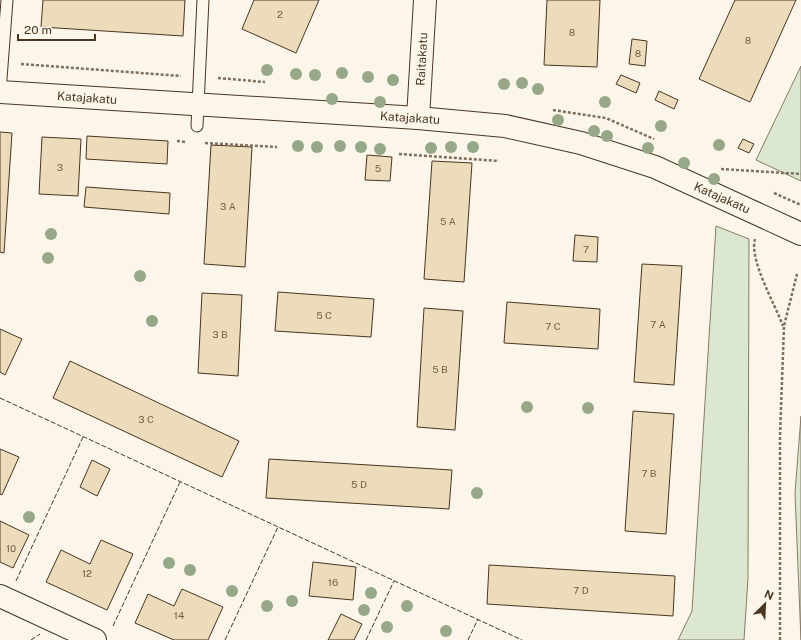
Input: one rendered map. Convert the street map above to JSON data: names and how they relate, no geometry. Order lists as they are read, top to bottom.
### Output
{
  "streets": {
    "street": ["Raitakatu", "Katajakatu"]
  },
  "crossings": [
    ["Raitakatu", "Katajakatu"]
  ],
  "house_numbers": [
    "2",
    "8",
    "8",
    "8",
    "3",
    "5",
    "3 A",
    "5 A",
    "7",
    "5 C",
    "7 A",
    "7 C",
    "3 B",
    "5 B",
    "3 C",
    "7 B",
    "5 D",
    "10",
    "12",
    "16",
    "7 D",
    "14"
  ],
  "scale_bar": "20 m",
  "north": "top right"
}
